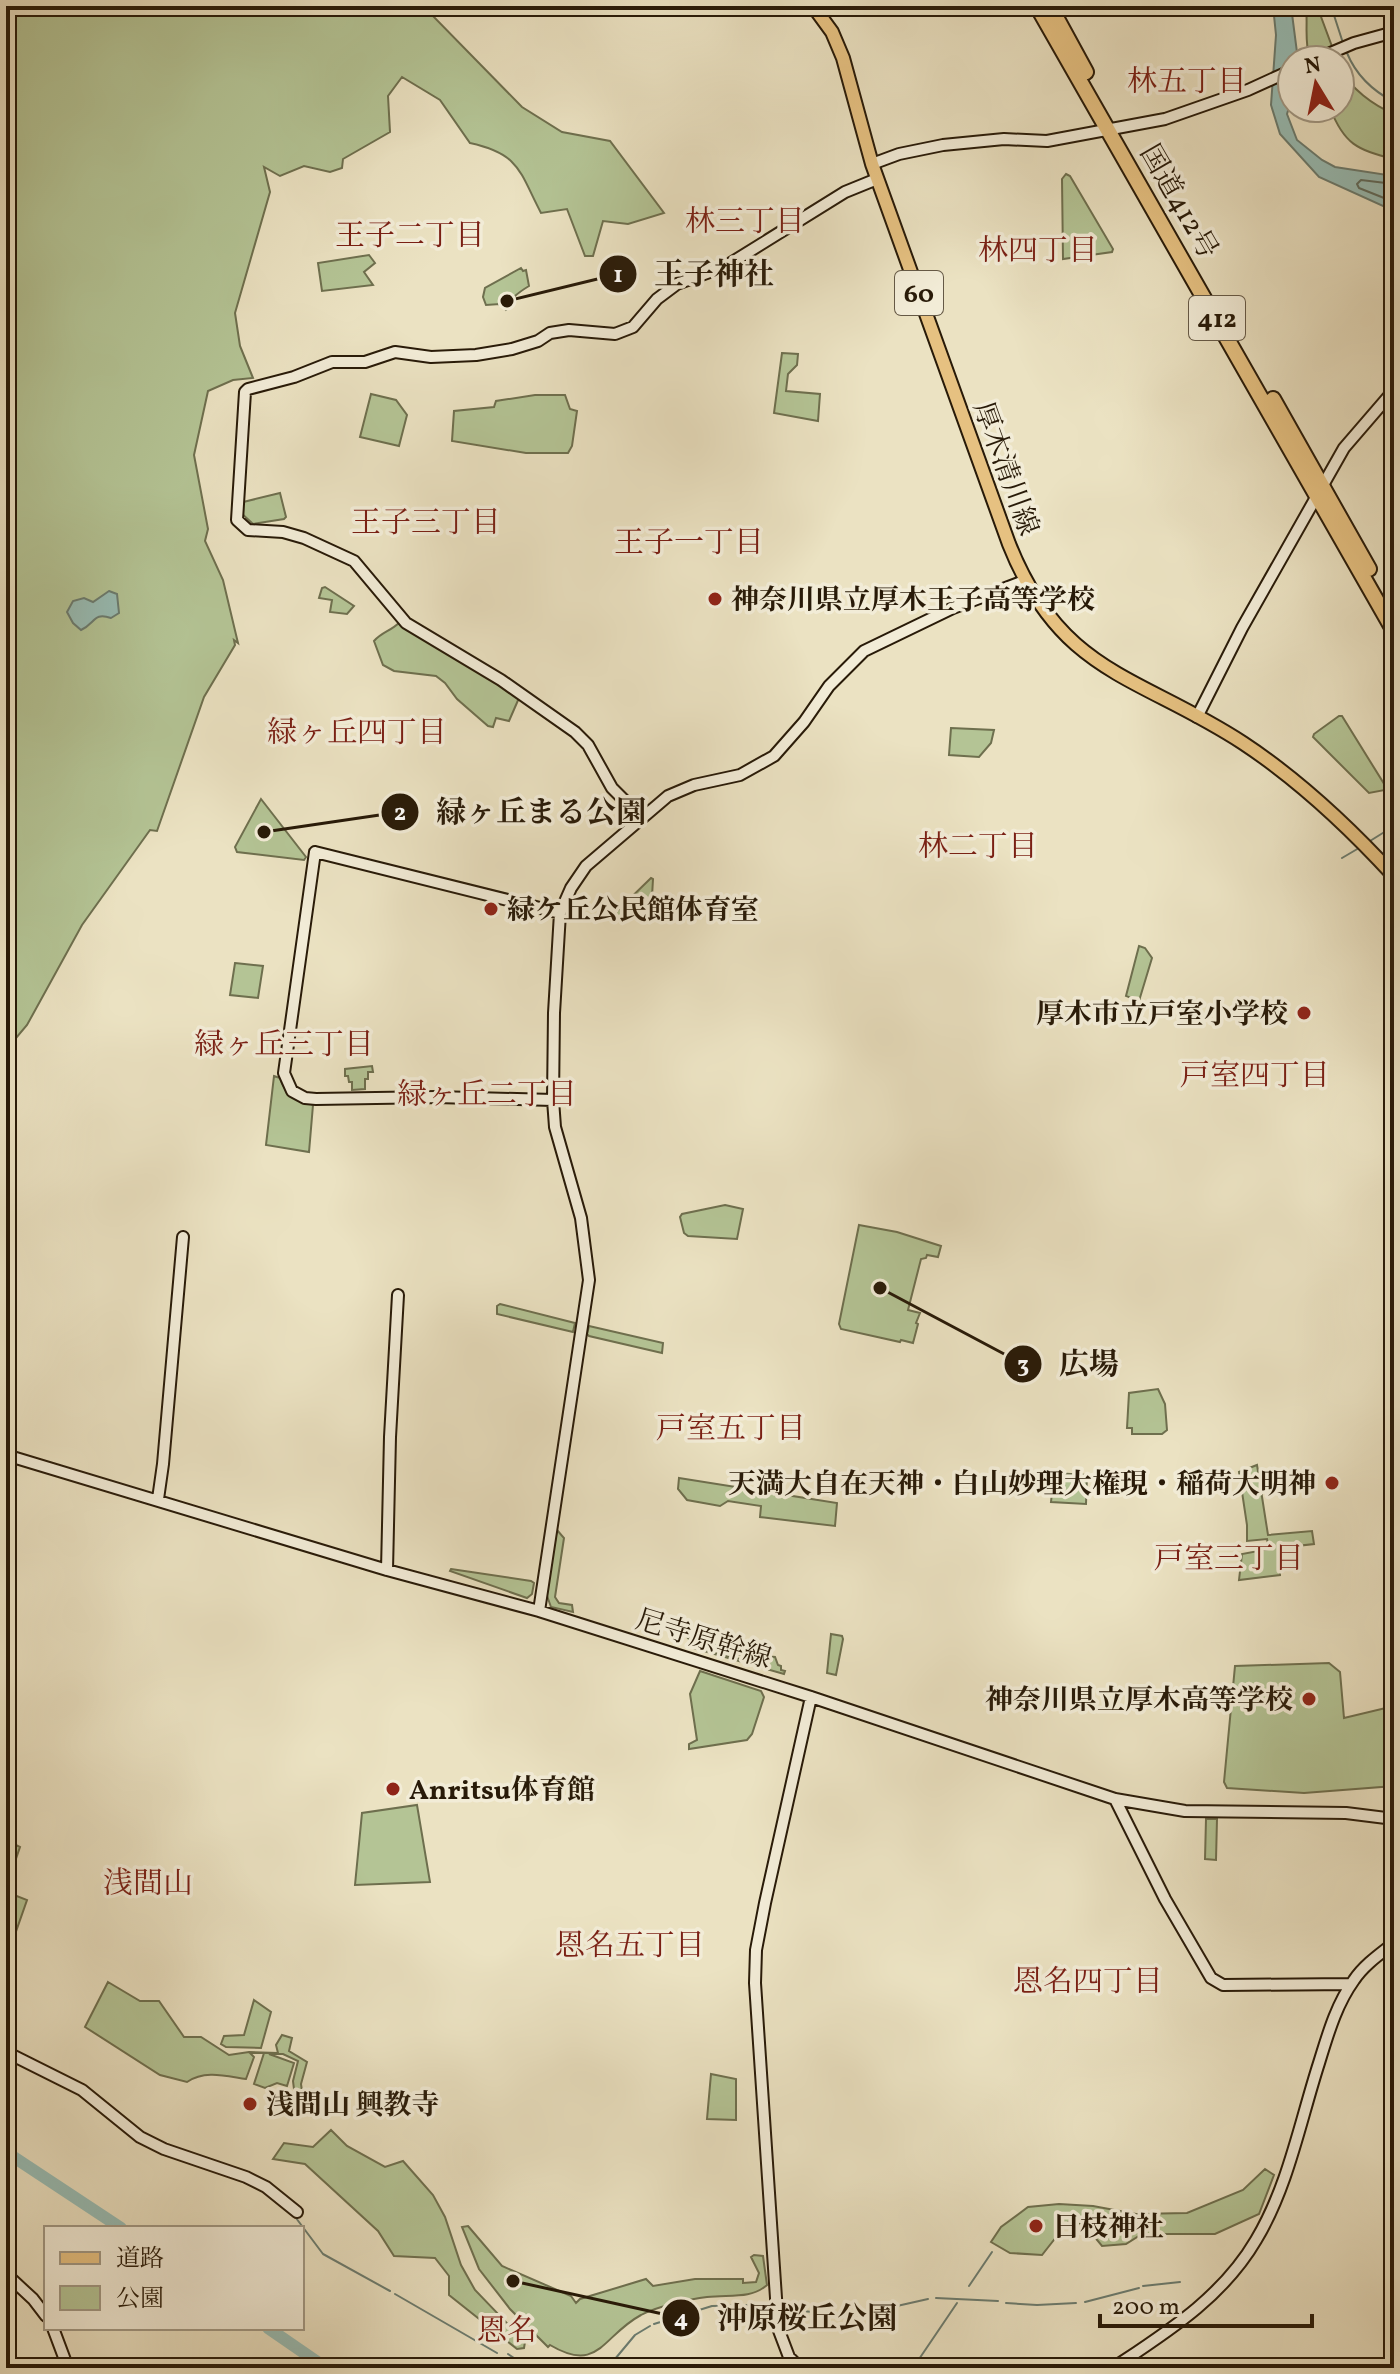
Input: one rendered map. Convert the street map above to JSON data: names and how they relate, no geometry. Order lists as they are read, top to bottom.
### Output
{
  "streets": {
    "highway": ["国道412号", "412"],
    "main road": ["60", "厚木清川線"],
    "street": ["尼寺原幹線"]
  },
  "districts": [
    "林五丁目",
    "林三丁目",
    "王子二丁目",
    "林四丁目",
    "王子三丁目",
    "王子一丁目",
    "緑ヶ丘四丁目",
    "林二丁目",
    "緑ヶ丘三丁目",
    "戸室四丁目",
    "緑ヶ丘二丁目",
    "戸室五丁目",
    "戸室三丁目",
    "浅間山",
    "恩名五丁目",
    "恩名四丁目",
    "恩名"
  ],
  "places": [
    "王子神社",
    "神奈川県立厚木王子高等学校",
    "緑ヶ丘まる公園",
    "緑ケ丘公民館体育室",
    "厚木市立戸室小学校",
    "広場",
    "天満大自在天神・白山妙理大権現・稲荷大明神",
    "神奈川県立厚木高等学校",
    "Anritsu体育館",
    "浅間山 興教寺",
    "日枝神社",
    "沖原桜丘公園"
  ],
  "legend": ["道路", "公園"],
  "scale_bar": "200 m",
  "north": "top"
}
